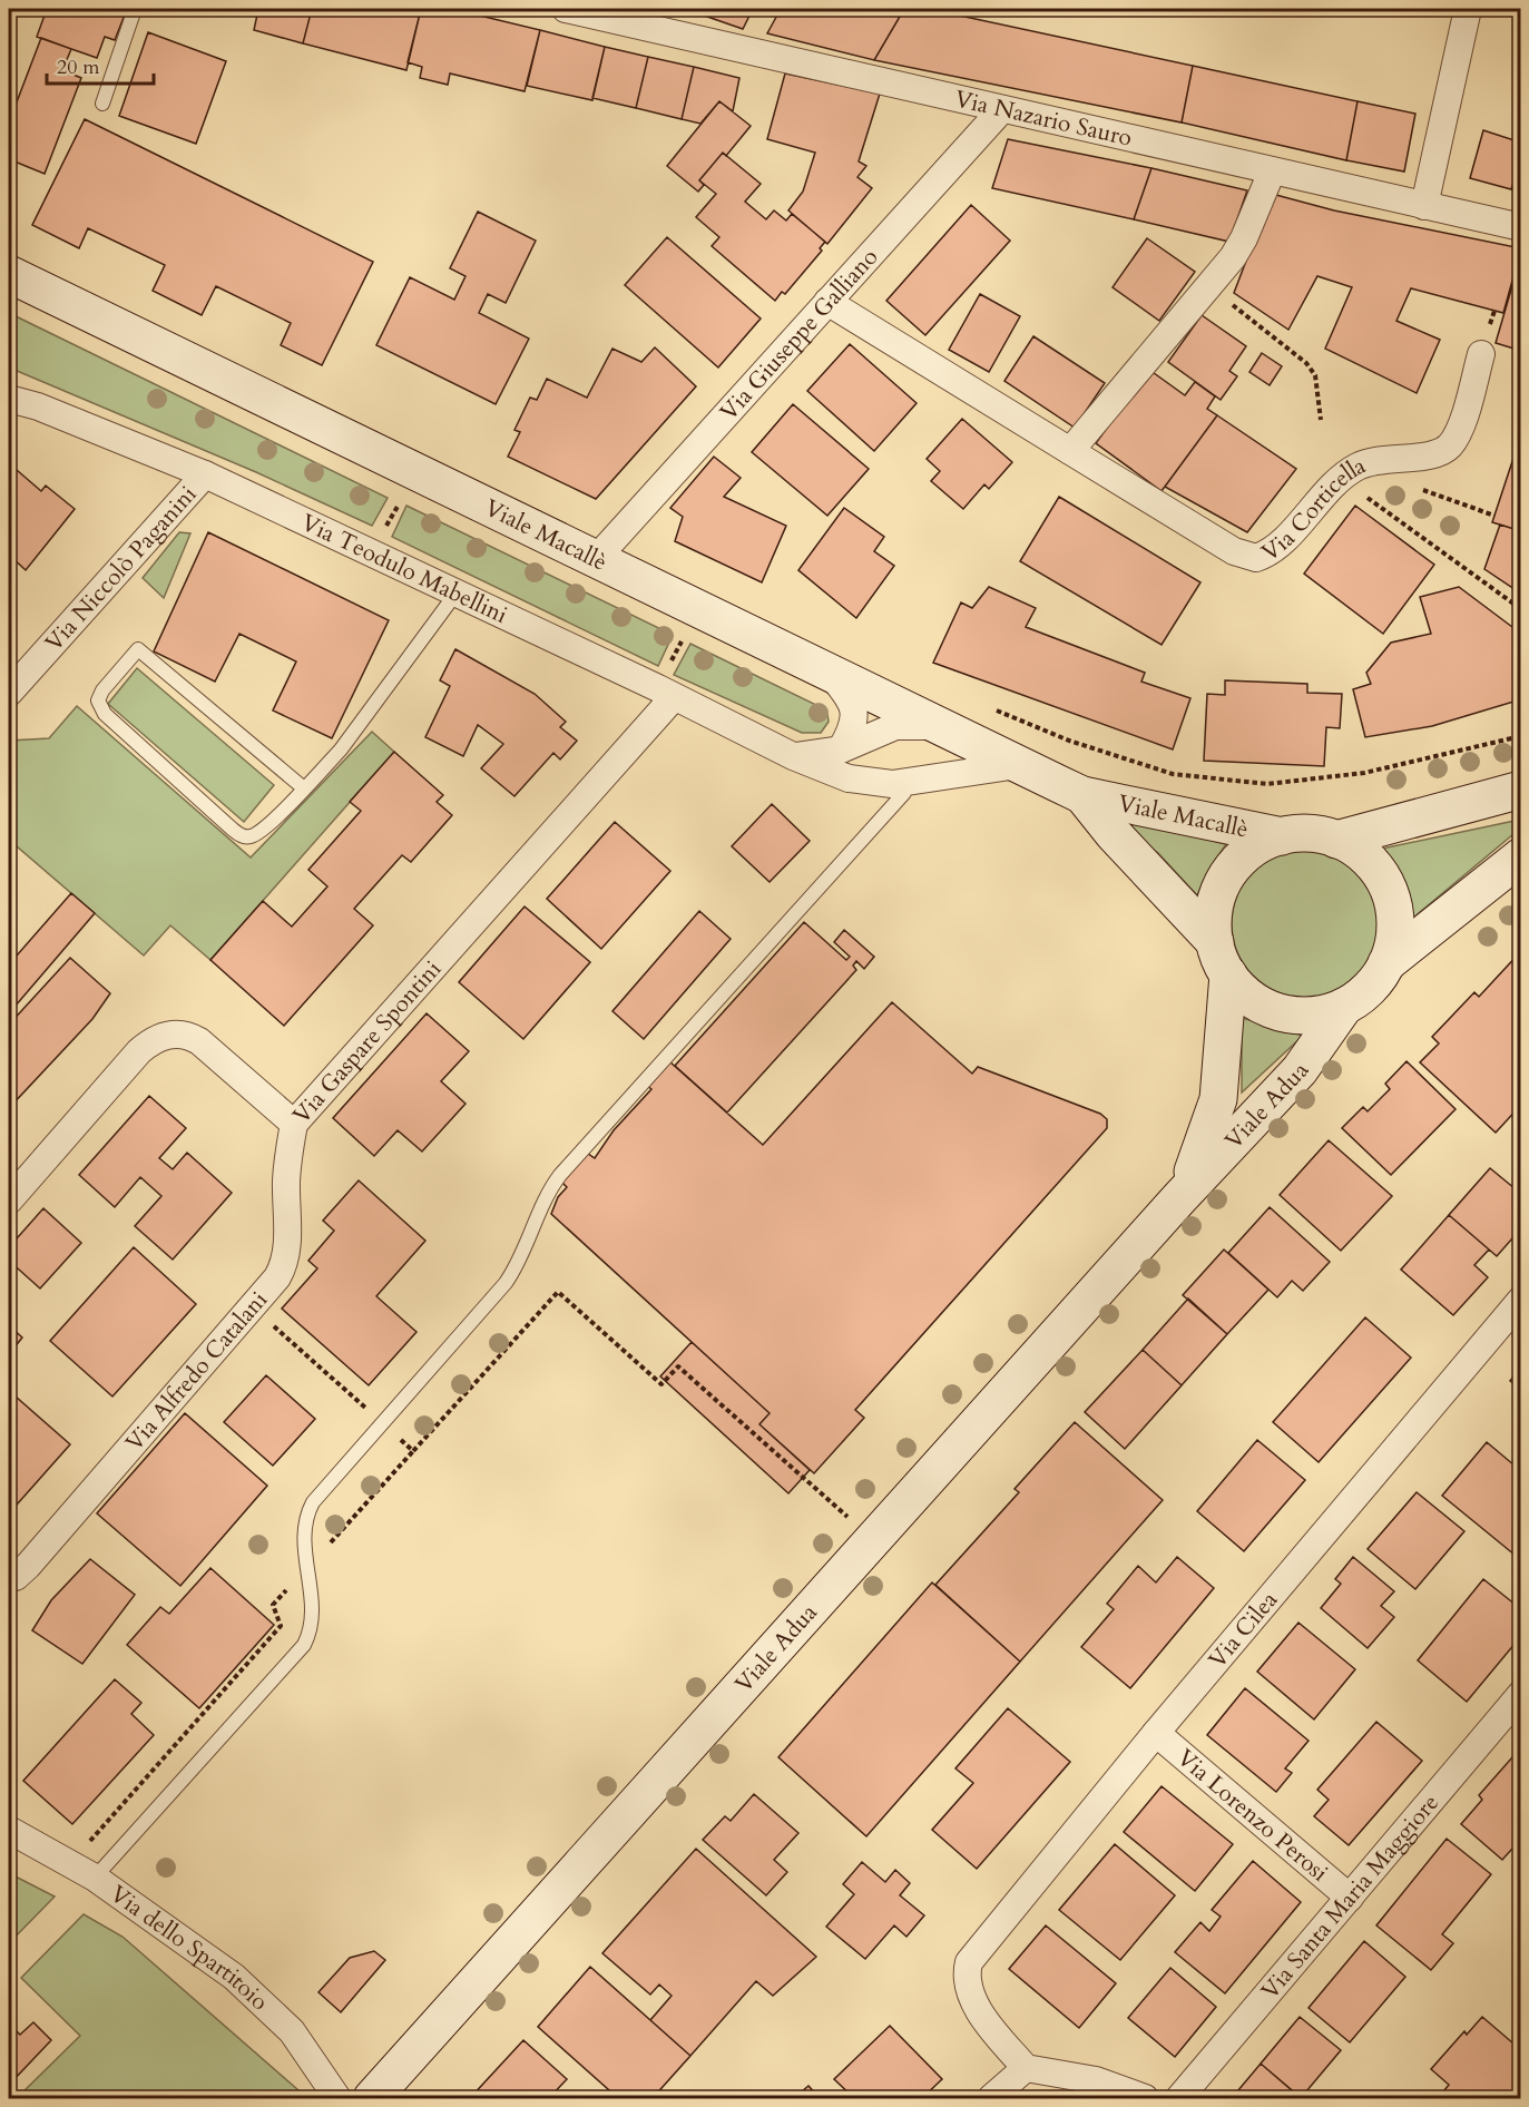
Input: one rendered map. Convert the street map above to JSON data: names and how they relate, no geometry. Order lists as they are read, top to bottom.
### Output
{
  "streets": {
    "main road": ["Viale Macallè", "Viale Adua"],
    "street": [
      "Via Nazario Sauro",
      "Via Giuseppe Galliano",
      "Via Corticella",
      "Via Teodulo Mabellini",
      "Via Niccolò Paganini",
      "Via Gaspare Spontini",
      "Via Alfredo Catalani",
      "Via Cilea",
      "Via Lorenzo Perosi",
      "Via Santa Maria Maggiore",
      "Via dello Spartitoio"
    ]
  },
  "crossings": [
    ["Via Nazario Sauro", "Via Giuseppe Galliano"],
    ["Via Giuseppe Galliano", "Via Corticella"],
    ["Via Giuseppe Galliano", "Viale Macallè"],
    ["Viale Macallè", "Via Teodulo Mabellini"],
    ["Viale Macallè", "Viale Adua"],
    ["Via Teodulo Mabellini", "Via Niccolò Paganini"],
    ["Via Teodulo Mabellini", "Via Gaspare Spontini"],
    ["Via Gaspare Spontini", "Via Alfredo Catalani"],
    ["Via Cilea", "Via Lorenzo Perosi"],
    ["Via Lorenzo Perosi", "Via Santa Maria Maggiore"]
  ],
  "scale_bar": "20 m"
}
